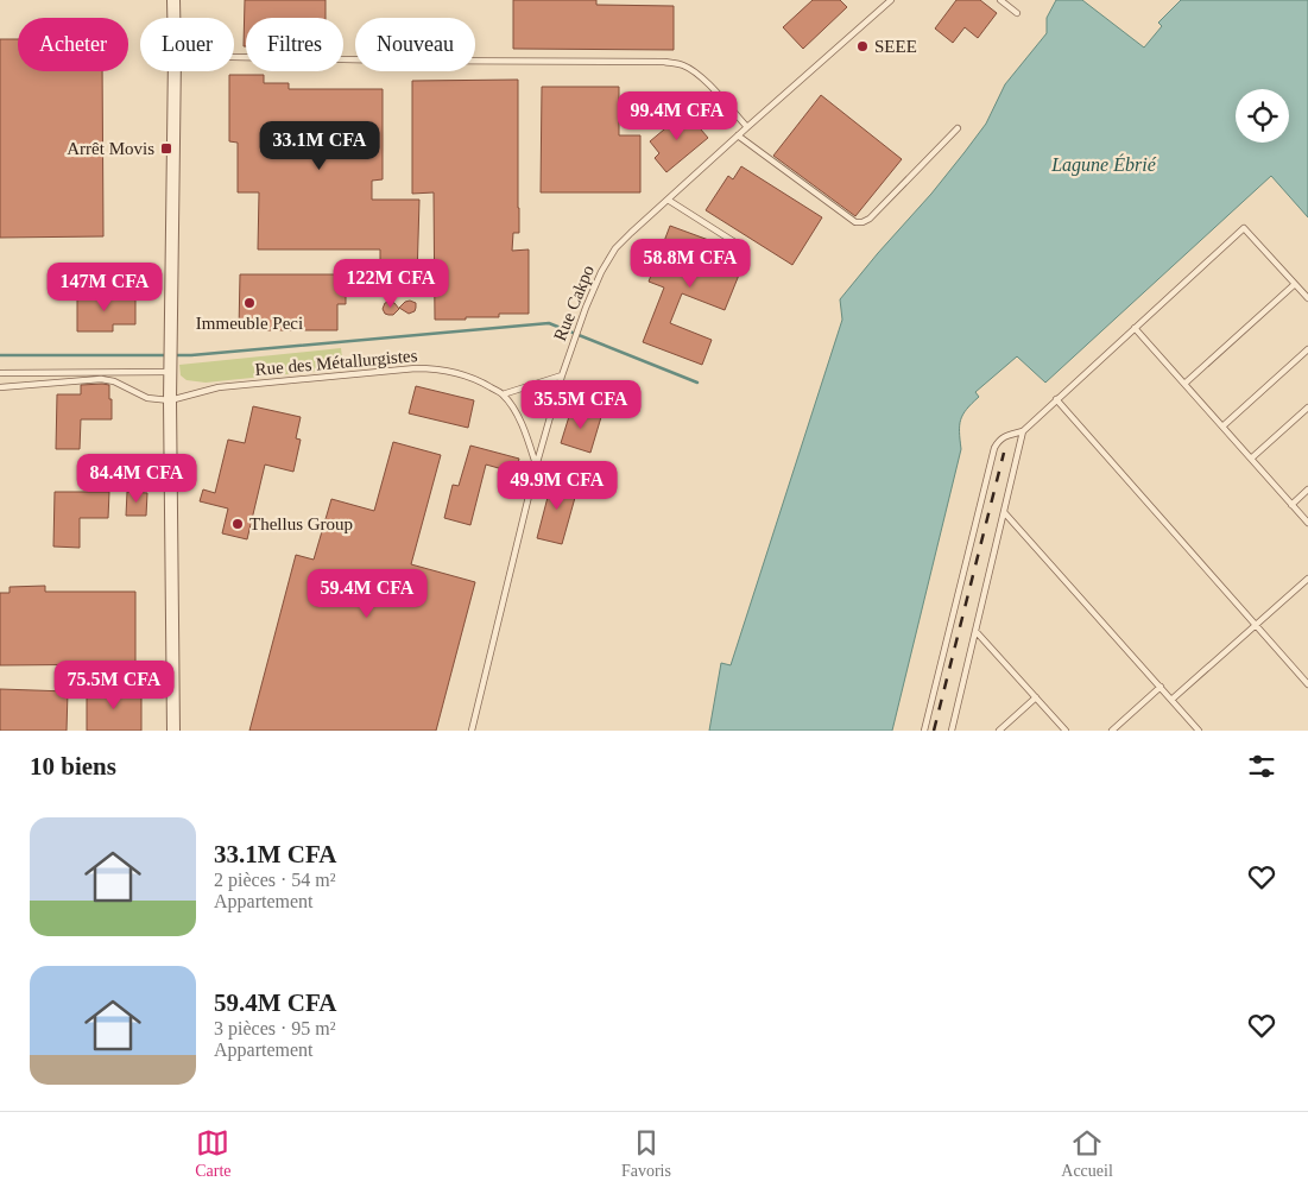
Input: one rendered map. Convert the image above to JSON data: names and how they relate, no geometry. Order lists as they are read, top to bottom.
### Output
{
  "streets": {
    "lane": ["Rue Cakpo", "Rue des Métallurgistes"]
  },
  "crossings": [
    ["Rue Cakpo", "Rue des Métallurgistes"]
  ],
  "water": ["Lagune Ébrié"],
  "places": {
    "other": ["SEEE", "Immeuble Peci", "Thellus Group"],
    "transit": ["Arrêt Movis"]
  },
  "page": {
    "chip": [
      "Acheter",
      "Louer",
      "Filtres",
      "Nouveau"
    ],
    "price": [
      "99.4M CFA",
      "33.1M CFA",
      "58.8M CFA",
      "122M CFA",
      "147M CFA",
      "35.5M CFA",
      "84.4M CFA",
      "49.9M CFA",
      "59.4M CFA",
      "75.5M CFA"
    ],
    "heading": "10 biens",
    "list": [
      {
        "name": "33.1M CFA",
        "note": "2 pièces · 54 m² · Appartement"
      },
      {
        "name": "59.4M CFA",
        "note": "3 pièces · 95 m² · Appartement"
      }
    ],
    "tabs": ["Carte", "Favoris", "Accueil"]
  }
}
